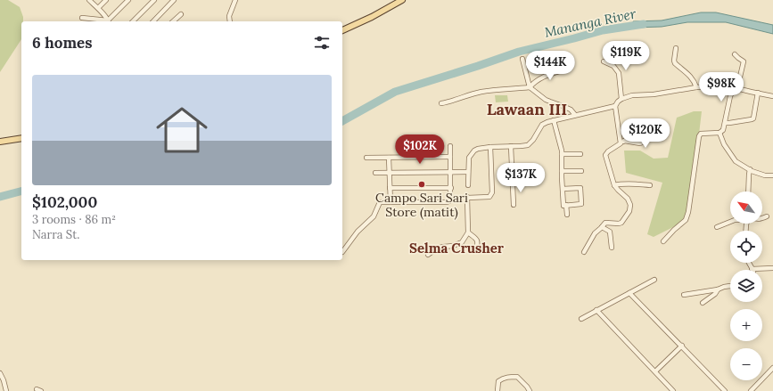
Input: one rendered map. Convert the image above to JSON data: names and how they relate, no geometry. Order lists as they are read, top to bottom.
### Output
{
  "districts": ["Lawaan III", "Selma Crusher"],
  "water": ["Mananga River"],
  "places": ["Campo Sari Sari Store (matit)"],
  "north": "top left",
  "page": {
    "heading": "6 homes",
    "price": [
      "$119K",
      "$144K",
      "$98K",
      "$120K",
      "$102K",
      "$137K"
    ],
    "list": [
      {
        "name": "$102,000",
        "note": "3 rooms · 86 m² · Narra St."
      }
    ],
    "map_buttons": ["+", "−"]
  }
}
